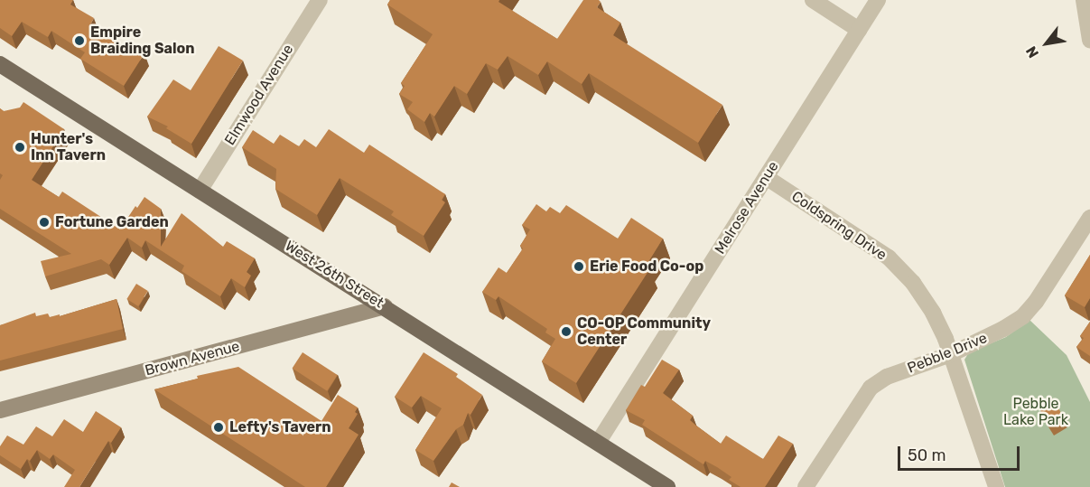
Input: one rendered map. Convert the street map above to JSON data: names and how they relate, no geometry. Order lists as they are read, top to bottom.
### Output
{
  "streets": {
    "main road": ["West 26th Street"],
    "street": [
      "Elmwood Avenue",
      "Melrose Avenue",
      "Coldspring Drive",
      "Pebble Drive",
      "Brown Avenue"
    ]
  },
  "crossings": [
    ["Elmwood Avenue", "West 26th Street"],
    ["Melrose Avenue", "Coldspring Drive"],
    ["Melrose Avenue", "West 26th Street"],
    ["Coldspring Drive", "Pebble Drive"],
    ["West 26th Street", "Brown Avenue"]
  ],
  "parks": ["Pebble Lake Park"],
  "places": [
    "Empire Braiding Salon",
    "Hunter's Inn Tavern",
    "Fortune Garden",
    "Erie Food Co-op",
    "CO-OP Community Center",
    "Lefty's Tavern"
  ],
  "scale_bar": "50 m",
  "north": "bottom left"
}
